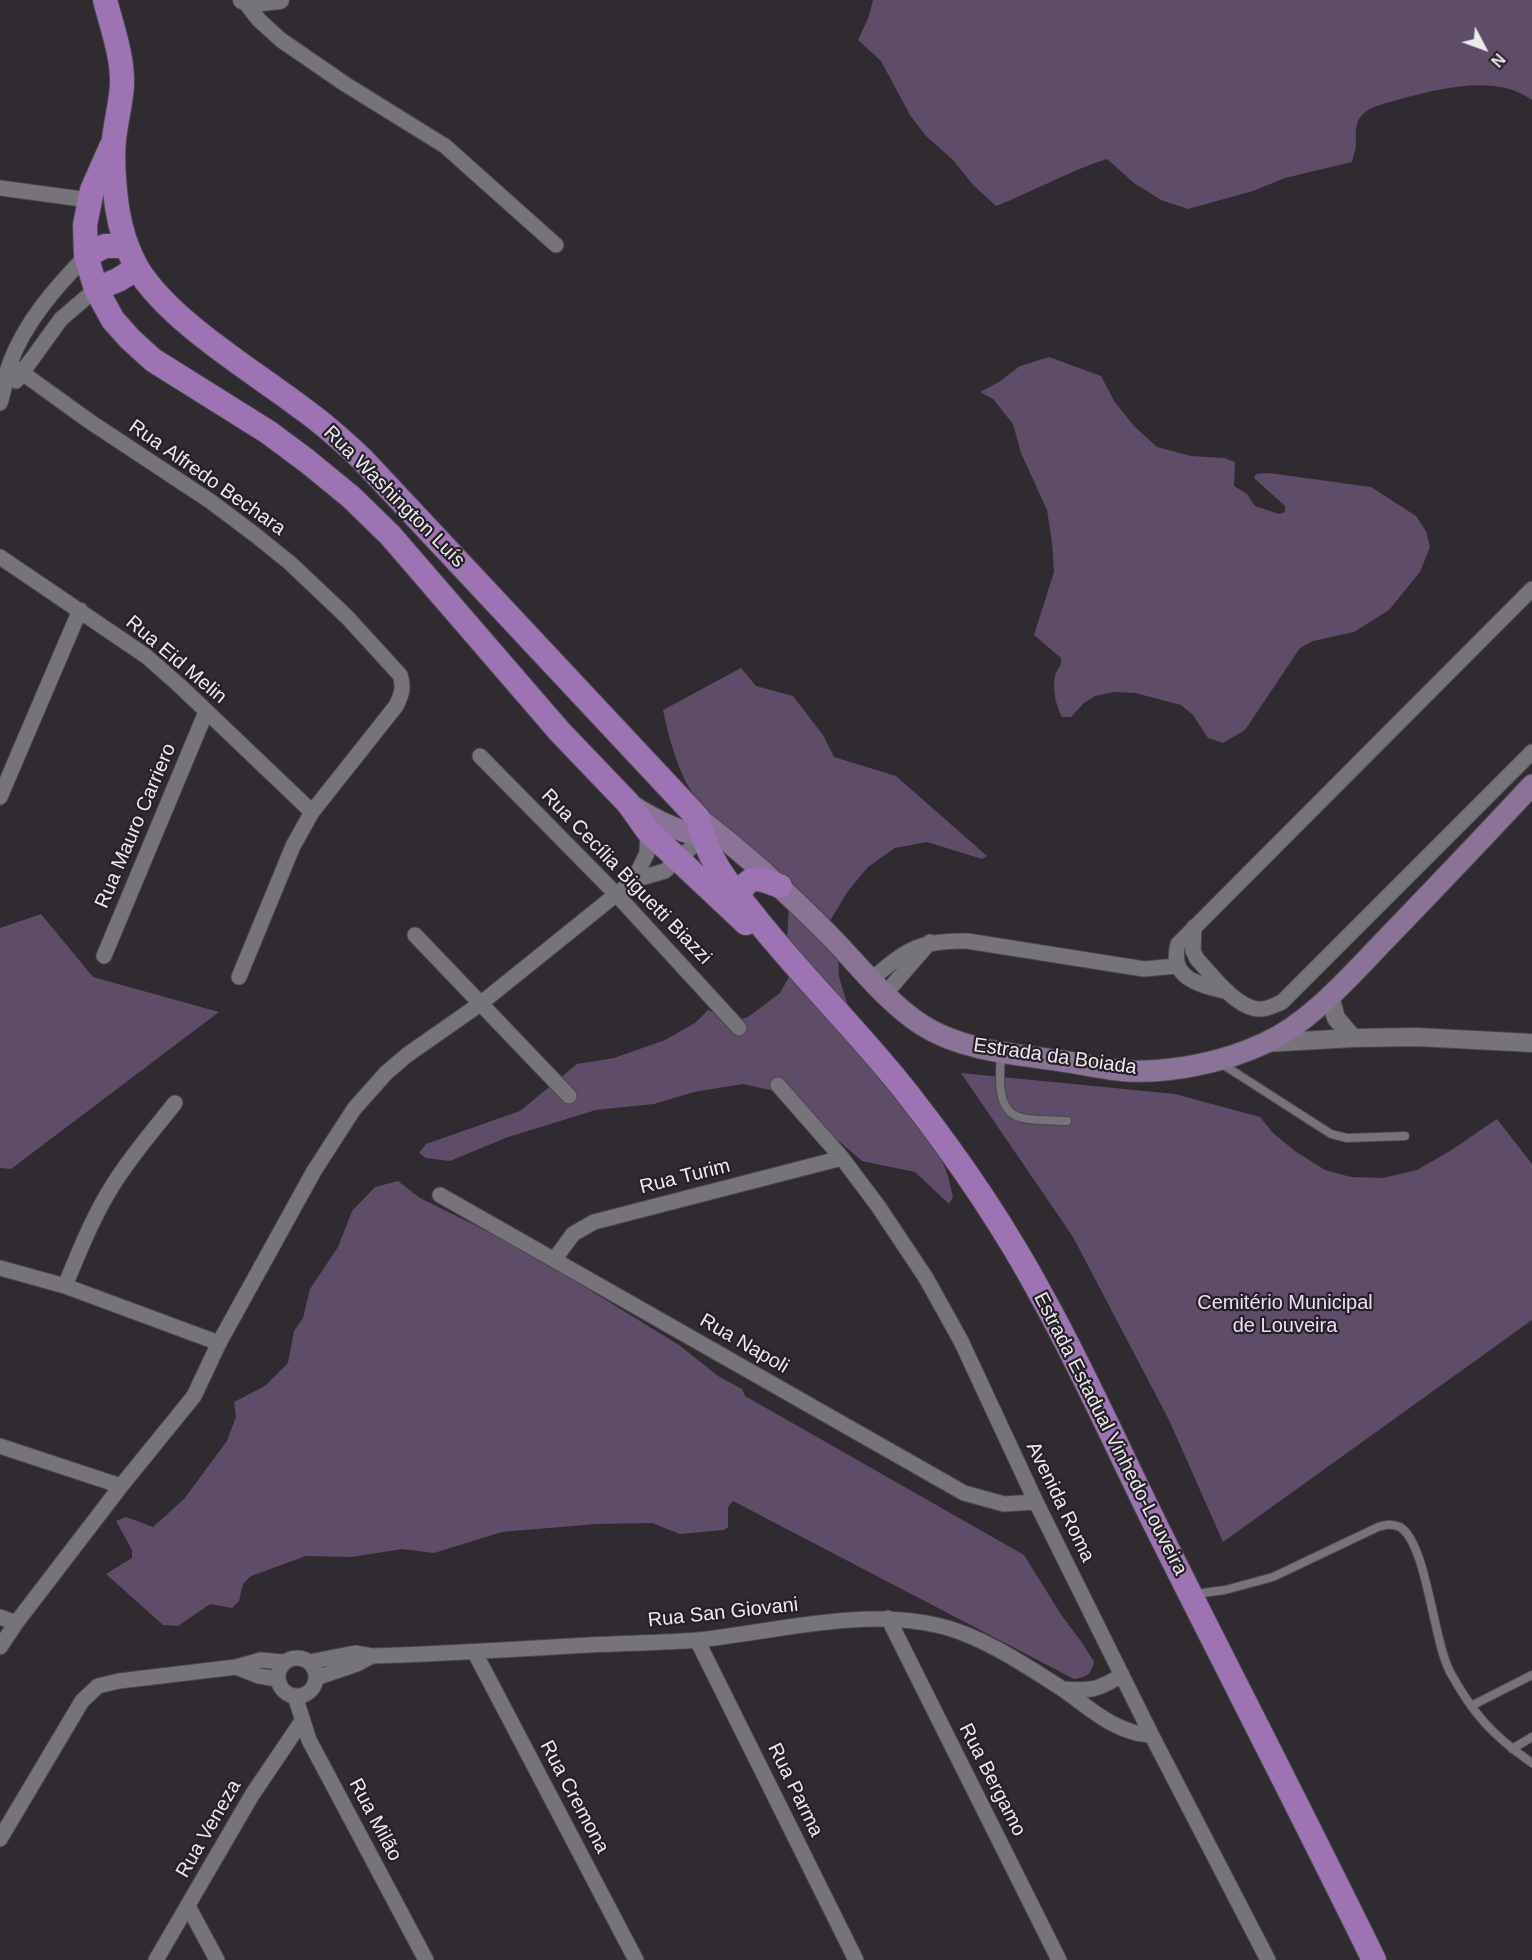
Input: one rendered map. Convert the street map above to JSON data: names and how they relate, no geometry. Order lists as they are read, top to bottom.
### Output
{
  "streets": {
    "main road": ["Rua Washington Luís", "Estrada da Boiada", "Estrada Estadual Vinhedo-Louveira"],
    "street": [
      "Rua Alfredo Bechara",
      "Rua Eid Melin",
      "Rua Mauro Carriero",
      "Rua Cecília Biguetti Biazzi",
      "Rua Turim",
      "Rua Napoli",
      "Avenida Roma",
      "Rua San Giovani",
      "Rua Bergamo",
      "Rua Parma",
      "Rua Cremona",
      "Rua Milão",
      "Rua Veneza"
    ]
  },
  "crossings": [
    ["Rua Alfredo Bechara", "Rua Eid Melin"],
    ["Rua Washington Luís", "Estrada da Boiada"],
    ["Rua Washington Luís", "Estrada Estadual Vinhedo-Louveira"],
    ["Rua Eid Melin", "Rua Mauro Carriero"],
    ["Rua Turim", "Rua Napoli"],
    ["Rua Turim", "Avenida Roma"],
    ["Rua Napoli", "Avenida Roma"],
    ["Avenida Roma", "Rua San Giovani"],
    ["Rua San Giovani", "Rua Bergamo"],
    ["Rua San Giovani", "Rua Parma"],
    ["Rua San Giovani", "Rua Cremona"],
    ["Rua San Giovani", "Rua Milão"],
    ["Rua Milão", "Rua Veneza"]
  ],
  "parks": ["Cemitério Municipal de Louveira"],
  "north": "bottom right"
}
